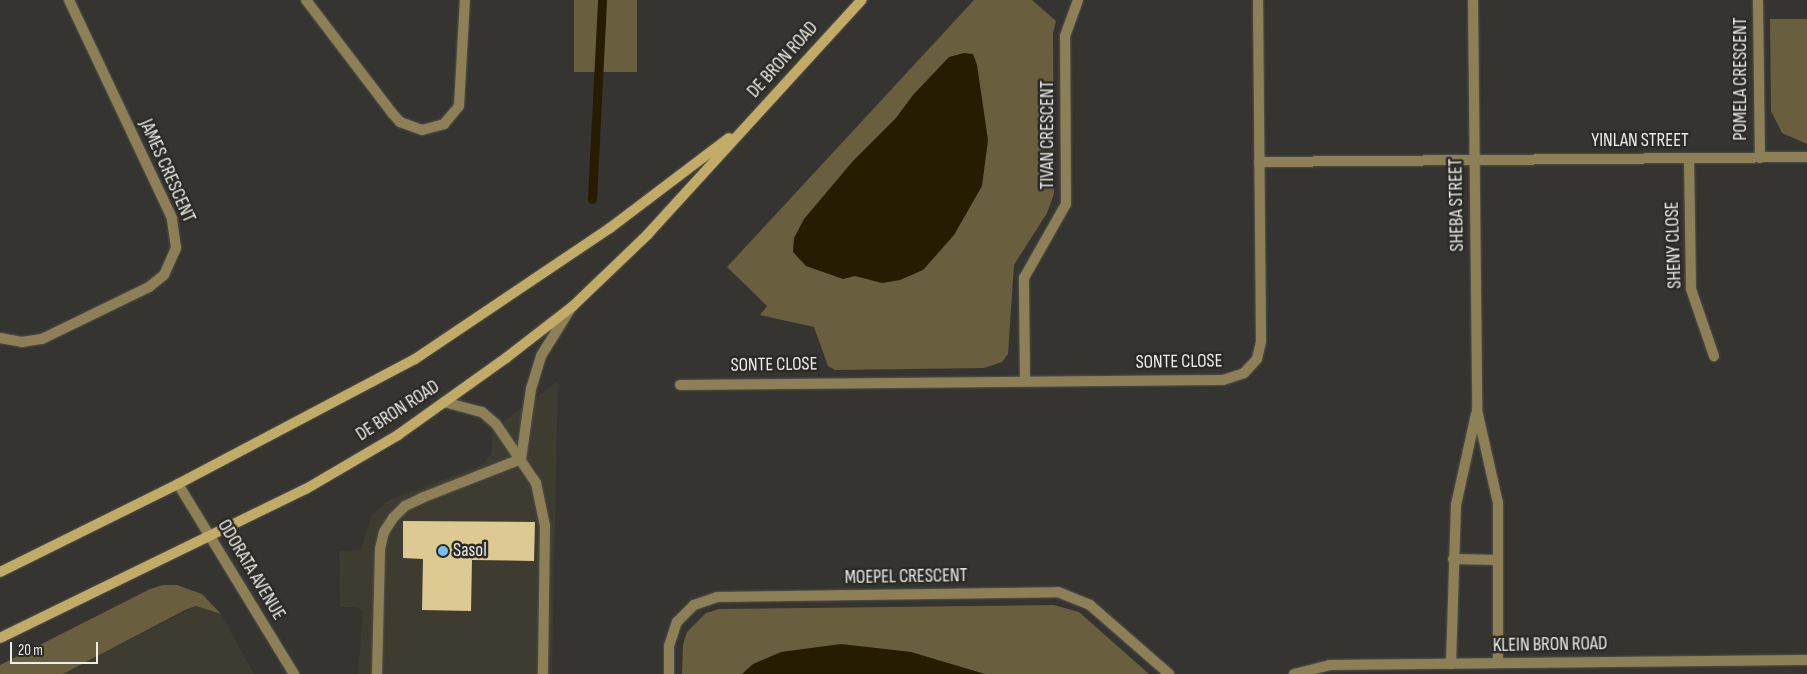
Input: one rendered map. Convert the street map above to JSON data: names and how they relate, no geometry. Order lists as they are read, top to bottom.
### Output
{
  "streets": {
    "street": [
      "DE BRON ROAD",
      "POMELA CRESCENT",
      "TIVAN CRESCENT",
      "YINLAN STREET",
      "JAMES CRESCENT",
      "SHEBA STREET",
      "SHENY CLOSE",
      "SONTE CLOSE",
      "ODORATA AVENUE",
      "MOEPEL CRESCENT",
      "KLEIN BRON ROAD"
    ]
  },
  "crossings": [
    ["DE BRON ROAD", "ODORATA AVENUE"],
    ["POMELA CRESCENT", "YINLAN STREET"],
    ["TIVAN CRESCENT", "SONTE CLOSE"],
    ["YINLAN STREET", "SHEBA STREET"],
    ["YINLAN STREET", "SHENY CLOSE"],
    ["SHEBA STREET", "KLEIN BRON ROAD"]
  ],
  "places": ["Sasol"],
  "scale_bar": "20 m"
}
